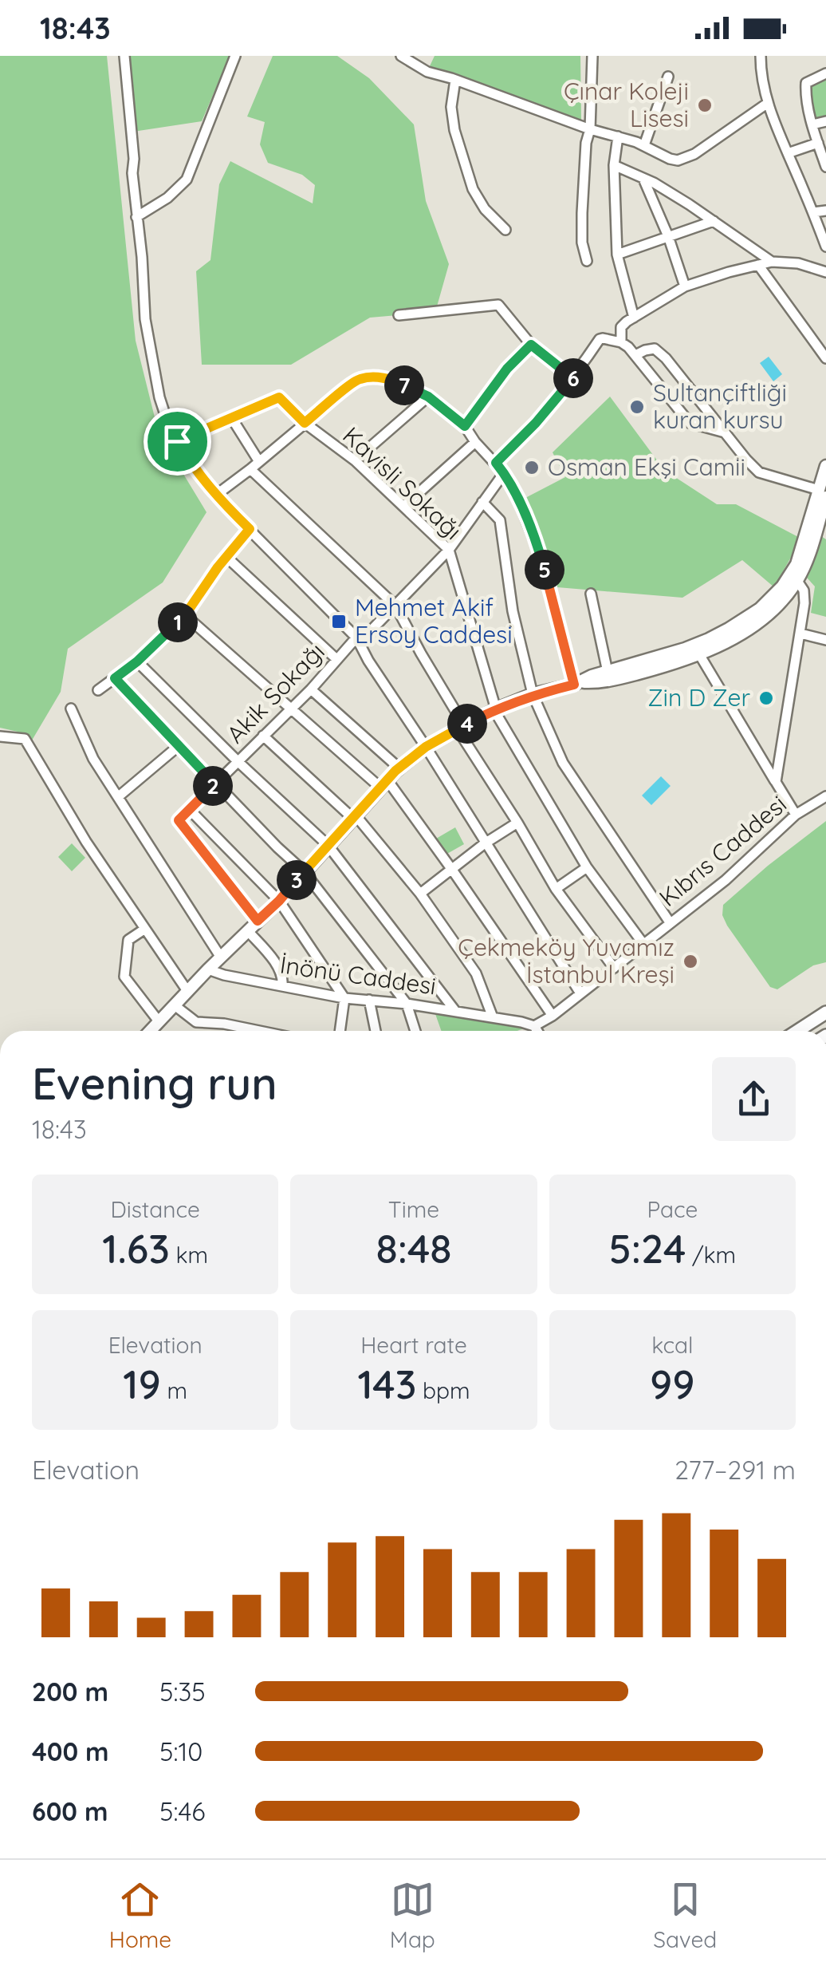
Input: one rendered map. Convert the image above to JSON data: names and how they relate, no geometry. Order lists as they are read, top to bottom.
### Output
{
  "streets": {
    "street": [
      "Kavisli Sokağı",
      "Akik Sokağı",
      "Kıbrıs Caddesi",
      "İnönü Caddesi"
    ]
  },
  "crossings": [
    ["Kavisli Sokağı", "Akik Sokağı"],
    ["Kavisli Sokağı", "Kıbrıs Caddesi"],
    ["Kıbrıs Caddesi", "İnönü Caddesi"]
  ],
  "places": {
    "other": [
      "Çınar Koleji Lisesi",
      "Sultançiftliği kuran kursu",
      "Osman Ekşi Camii",
      "Zin D Zer",
      "Çekmeköy Yuvamız İstanbul Kreşi"
    ],
    "transit": ["Mehmet Akif Ersoy Caddesi"]
  },
  "page": {
    "status": "18:43",
    "pins": [
      "6",
      "7",
      "5",
      "1",
      "4",
      "2",
      "3"
    ],
    "heading": ["Evening run", "18:43"],
    "stats": [
      ["Distance", "1.63 km"],
      ["Time", "8:48"],
      ["Pace", "5:24 /km"],
      ["Elevation", "19 m"],
      ["Heart rate", "143 bpm"],
      ["kcal", "99"]
    ],
    "chart": ["Elevation", "277–291 m"],
    "list": [
      {
        "name": "200 m",
        "note": "5:35"
      },
      {
        "name": "400 m",
        "note": "5:10"
      },
      {
        "name": "600 m",
        "note": "5:46"
      }
    ],
    "tabs": ["Home", "Map", "Saved"]
  }
}
